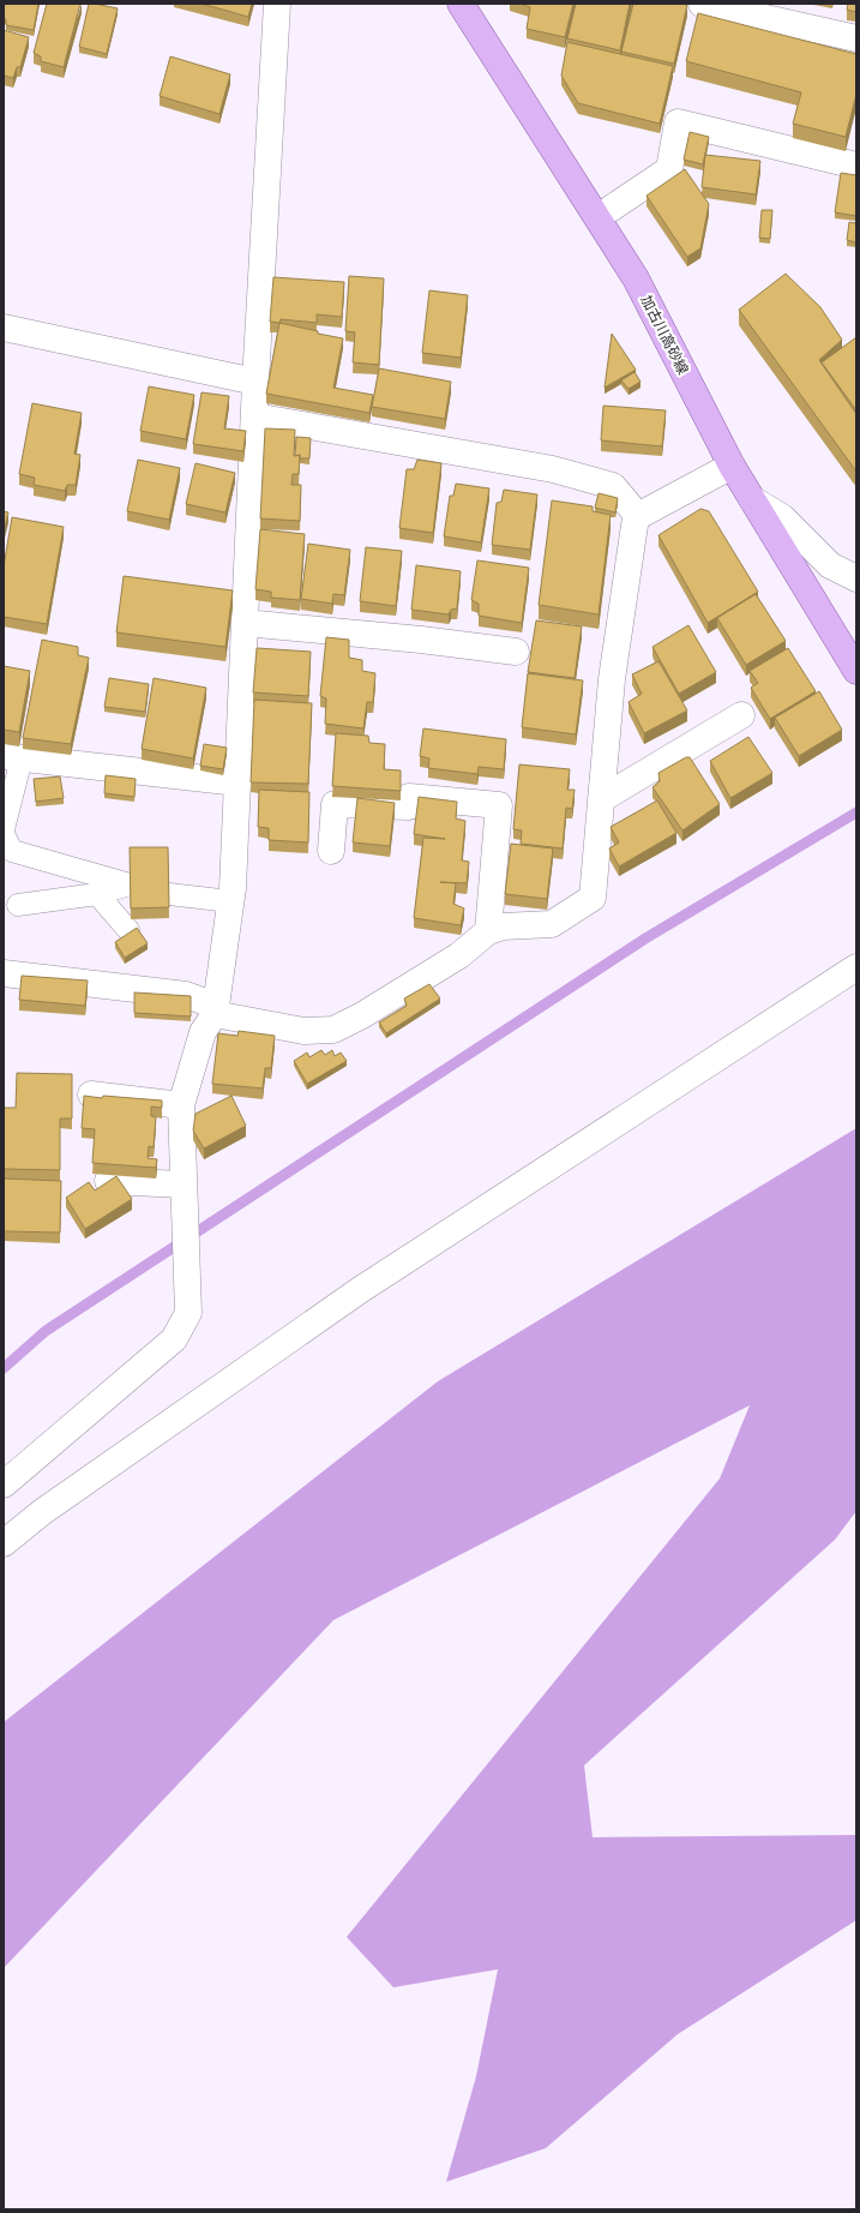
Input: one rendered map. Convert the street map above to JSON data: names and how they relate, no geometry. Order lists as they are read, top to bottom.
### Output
{
  "streets": {
    "main road": ["加古川高砂線"]
  }
}
